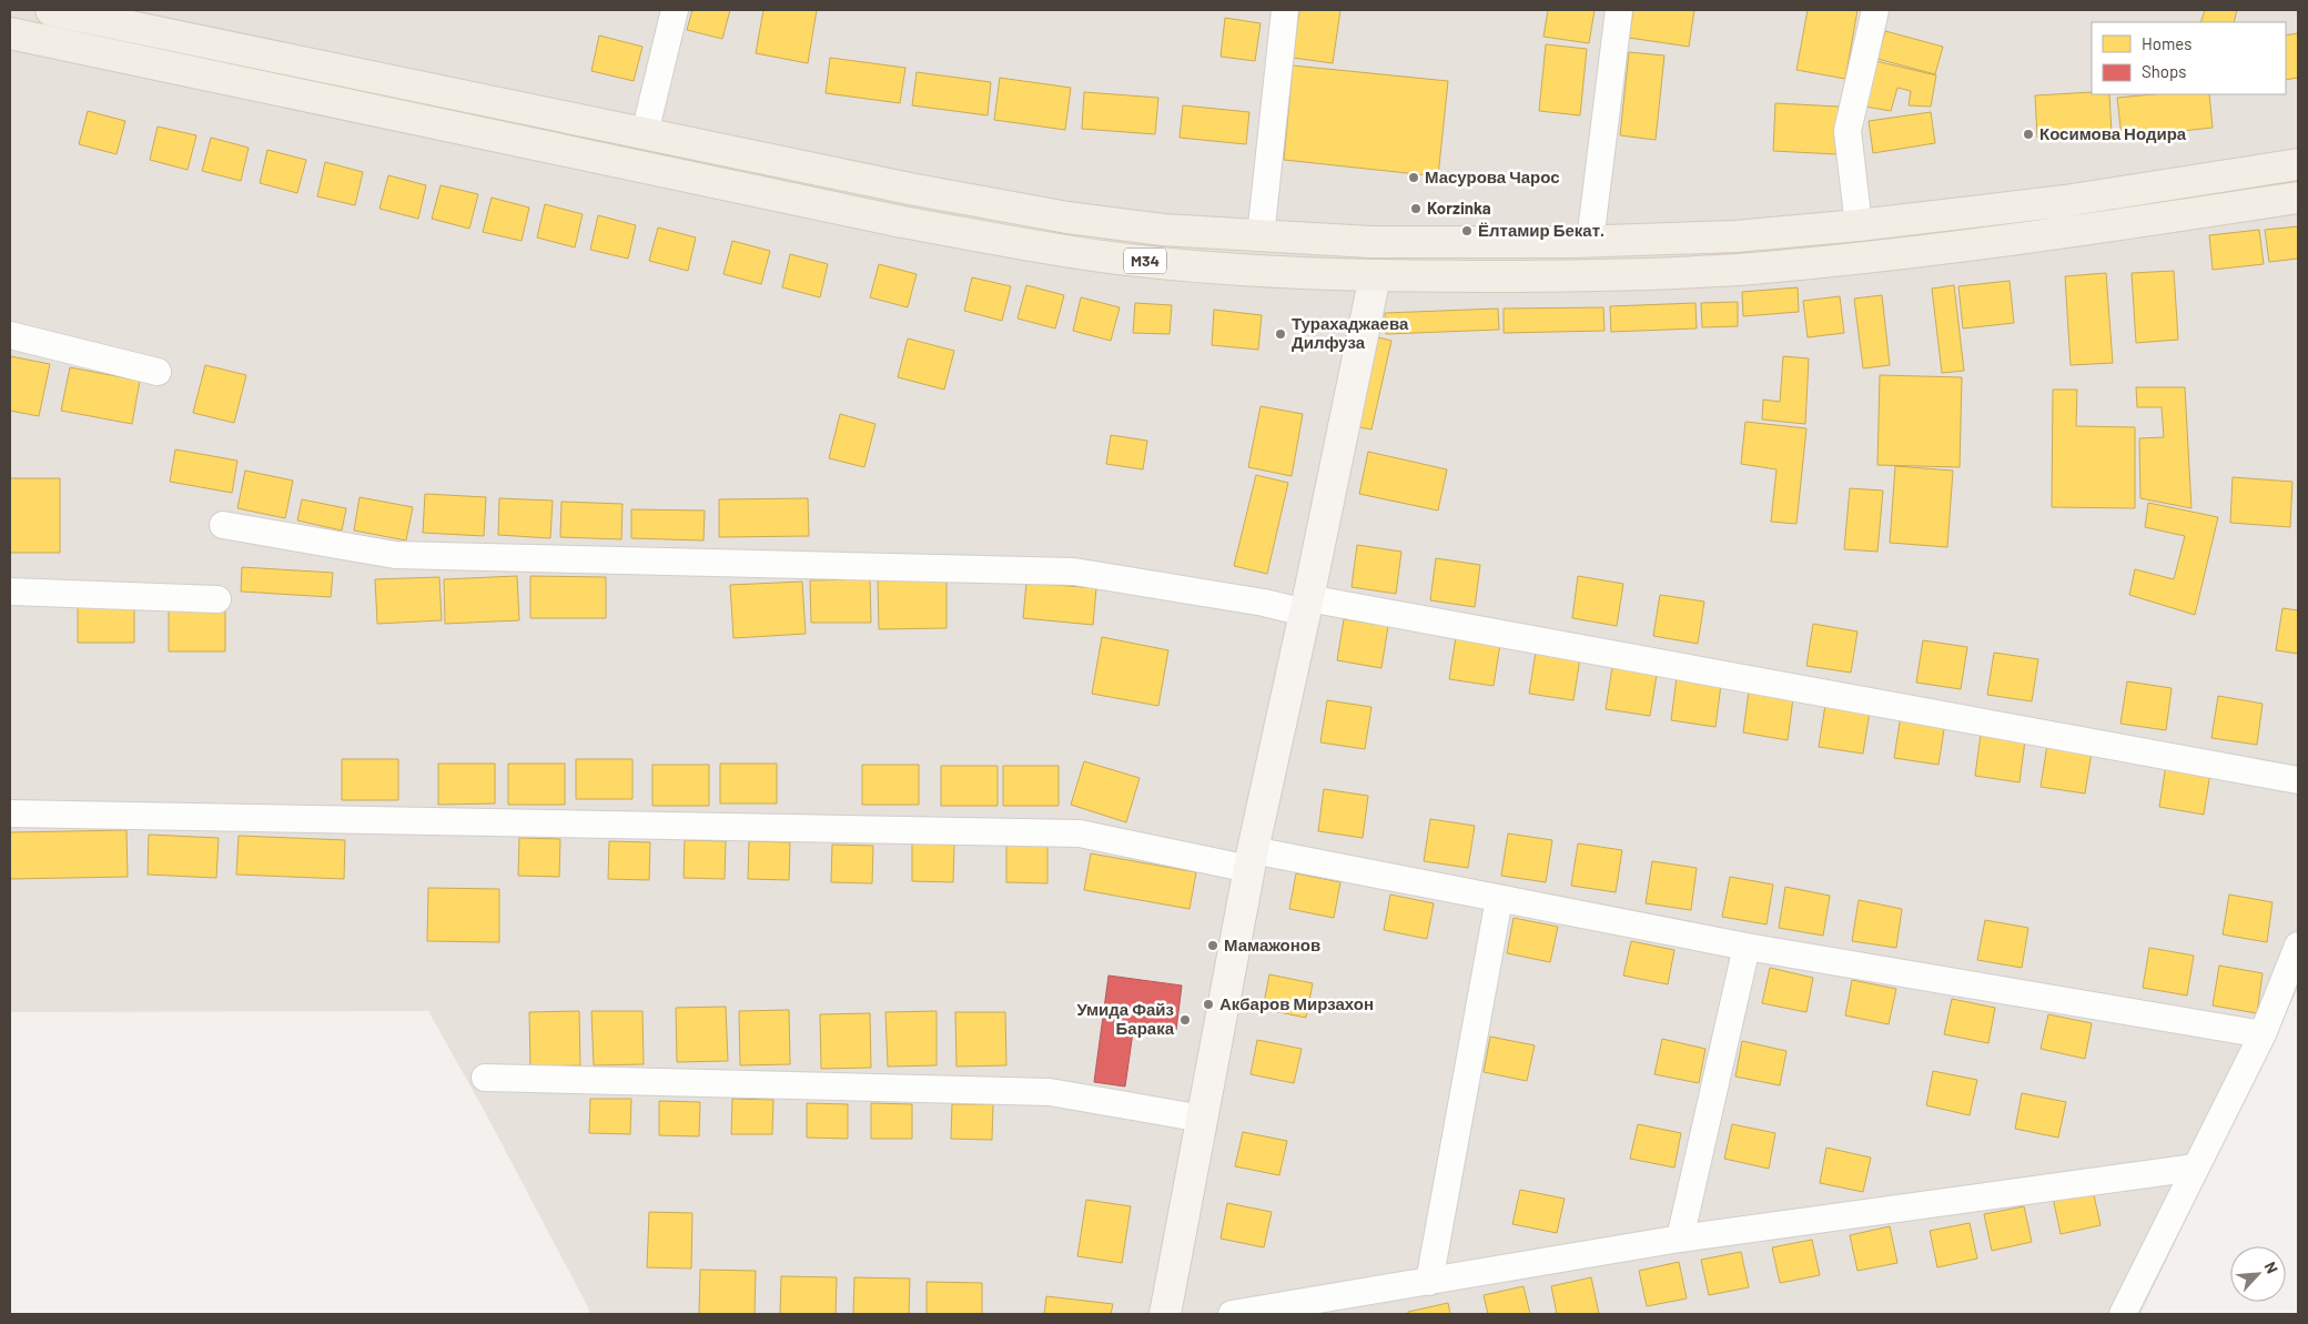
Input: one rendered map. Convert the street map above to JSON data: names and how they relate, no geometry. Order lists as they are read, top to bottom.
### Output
{
  "streets": {
    "main road": ["M34"]
  },
  "places": [
    "Косимова Нодира",
    "Масурова Чарос",
    "Korzinka",
    "Ёлтамир Бекат.",
    "Турахаджаева Дилфуза",
    "Мамажонов",
    "Акбаров Мирзахон",
    "Умида Файз Барака"
  ],
  "legend": ["Homes", "Shops"],
  "north": "top right"
}
